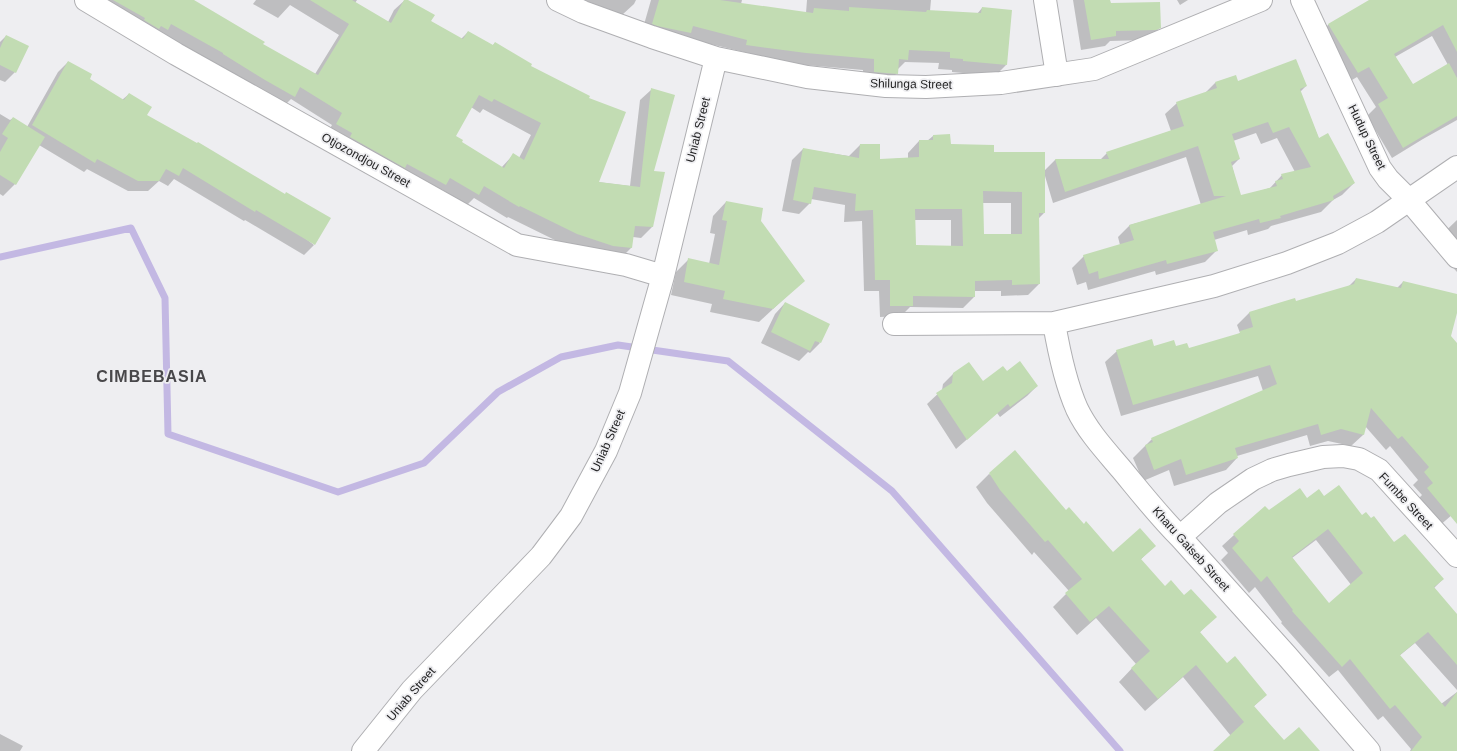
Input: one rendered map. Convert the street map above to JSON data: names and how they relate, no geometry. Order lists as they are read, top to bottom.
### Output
{
  "streets": {
    "street": [
      "Shilunga Street",
      "Uniab Street",
      "Hudup Street",
      "Otjozondjou Street",
      "Fumbe Street",
      "Kharu Gaiseb Street"
    ]
  },
  "crossings": [
    ["Shilunga Street", "Uniab Street"],
    ["Uniab Street", "Otjozondjou Street"],
    ["Fumbe Street", "Kharu Gaiseb Street"]
  ],
  "districts": ["CIMBEBASIA"]
}
